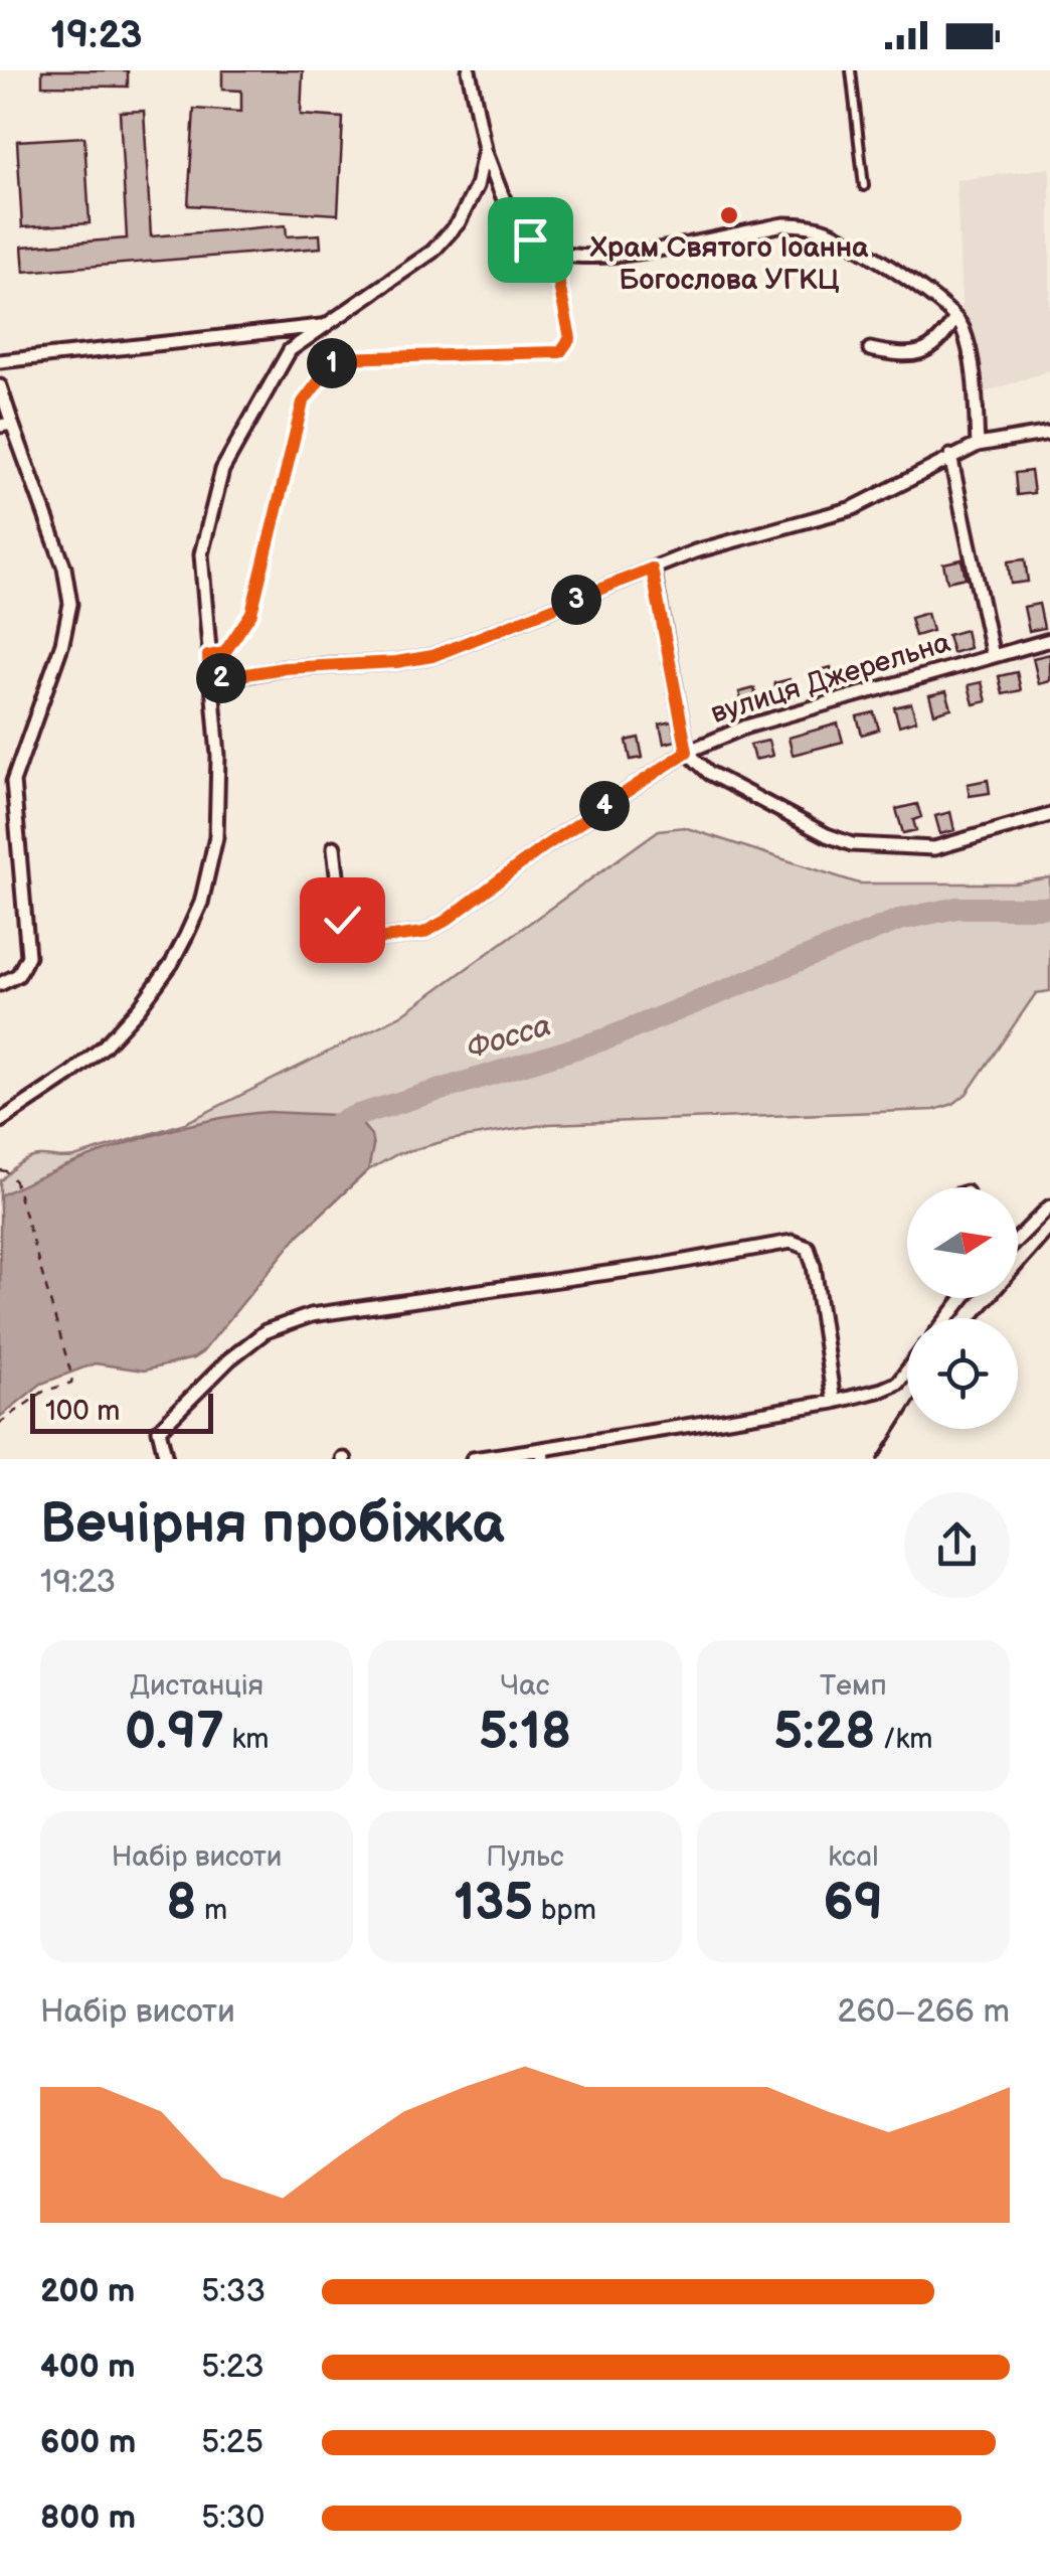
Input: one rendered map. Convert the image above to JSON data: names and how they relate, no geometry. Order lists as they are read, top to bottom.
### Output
{
  "streets": {
    "street": ["вулиця Джерельна"]
  },
  "water": ["Фосса"],
  "places": ["Храм Святого Іоанна Богослова УГКЦ"],
  "scale_bar": "100 m",
  "north": "right",
  "page": {
    "status": "19:23",
    "pins": [
      "1",
      "3",
      "2",
      "4"
    ],
    "scale": "100 m",
    "heading": ["Вечірня пробіжка", "19:23"],
    "stats": [
      ["Дистанція", "0.97 km"],
      ["Час", "5:18"],
      ["Темп", "5:28 /km"],
      ["Набір висоти", "8 m"],
      ["Пульс", "135 bpm"],
      ["kcal", "69"]
    ],
    "chart": ["Набір висоти", "260–266 m"],
    "list": [
      {
        "name": "200 m",
        "note": "5:33"
      },
      {
        "name": "400 m",
        "note": "5:23"
      },
      {
        "name": "600 m",
        "note": "5:25"
      },
      {
        "name": "800 m",
        "note": "5:30"
      }
    ]
  }
}
